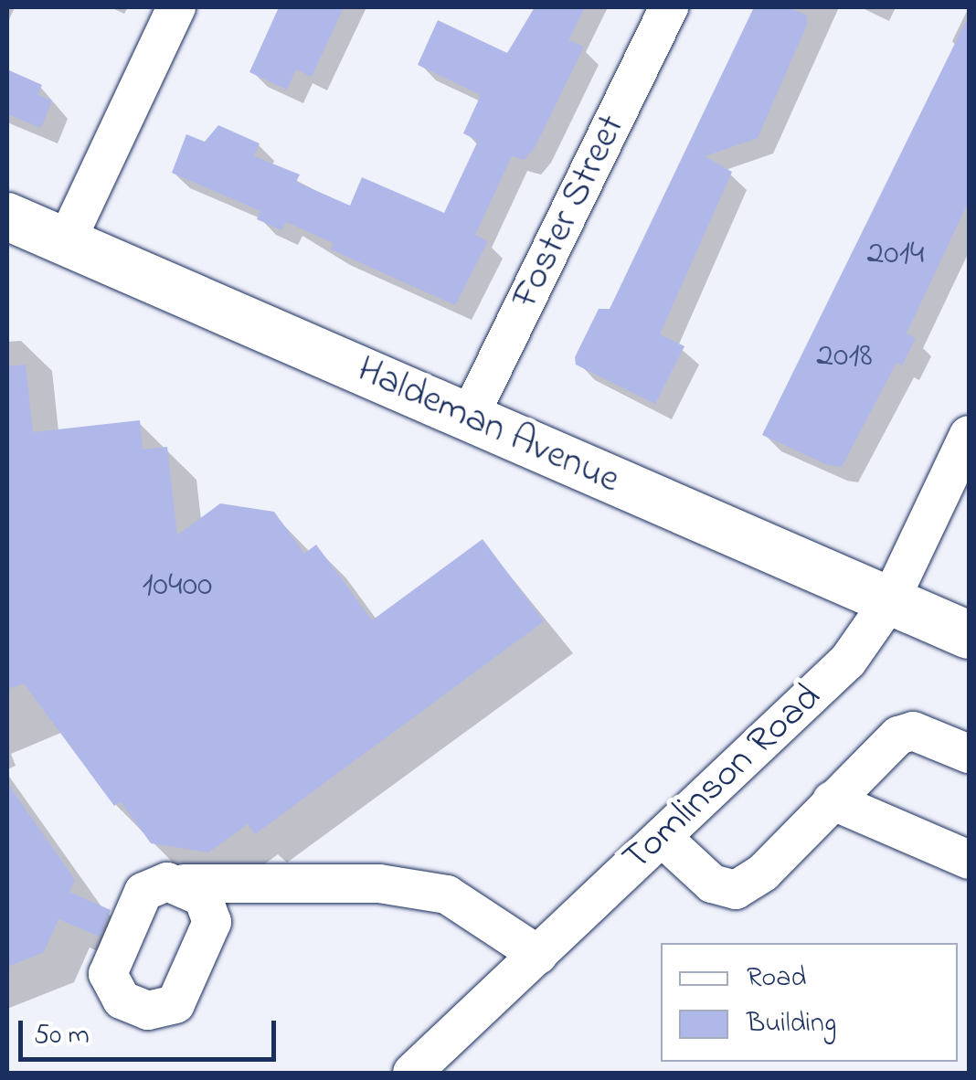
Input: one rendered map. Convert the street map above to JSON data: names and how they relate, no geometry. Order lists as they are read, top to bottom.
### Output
{
  "streets": {
    "main road": ["Haldeman Avenue"],
    "street": ["Foster Street", "Tomlinson Road"]
  },
  "crossings": [
    ["Foster Street", "Haldeman Avenue"],
    ["Haldeman Avenue", "Tomlinson Road"]
  ],
  "house_numbers": ["2014", "2018", "10400"],
  "legend": ["Road", "Building"],
  "scale_bar": "50 m"
}
